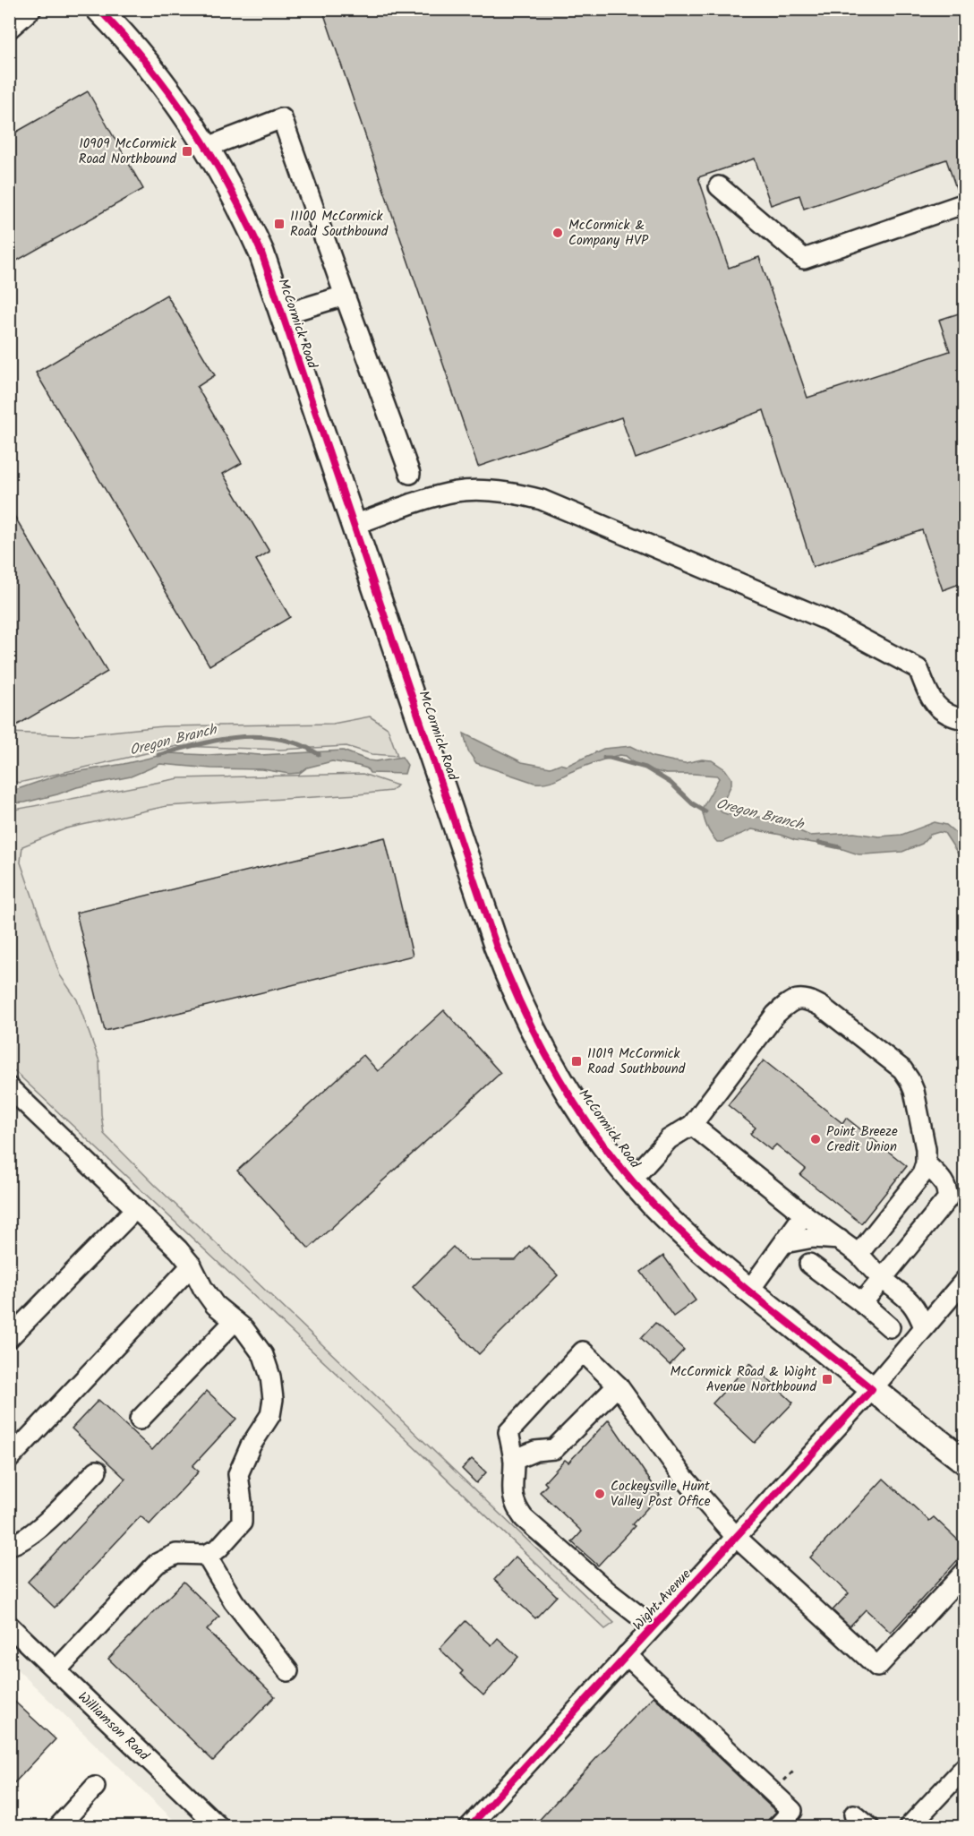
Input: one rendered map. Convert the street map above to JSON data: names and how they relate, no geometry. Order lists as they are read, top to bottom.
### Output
{
  "streets": {
    "main road": ["McCormick Road"],
    "street": ["Wight Avenue", "Williamson Road"]
  },
  "crossings": [
    ["McCormick Road", "Wight Avenue"]
  ],
  "water": ["Oregon Branch"],
  "places": {
    "transit": [
      "10909 McCormick Road Northbound",
      "11100 McCormick Road Southbound",
      "11019 McCormick Road Southbound",
      "McCormick Road & Wight Avenue Northbound"
    ],
    "other": ["McCormick & Company HVP", "Point Breeze Credit Union", "Cockeysville Hunt Valley Post Office"]
  }
}
